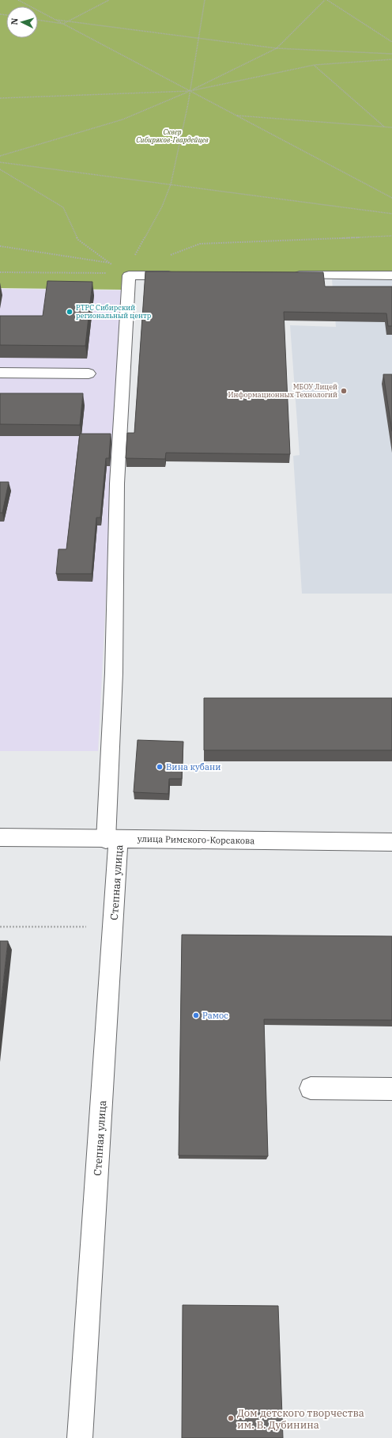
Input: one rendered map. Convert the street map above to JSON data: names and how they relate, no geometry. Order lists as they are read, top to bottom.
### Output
{
  "streets": {
    "street": ["улица Римского-Корсакова", "Степная улица"]
  },
  "crossings": [
    ["улица Римского-Корсакова", "Степная улица"]
  ],
  "parks": ["Сквер Сибиряков-Гвардейцев"],
  "places": [
    "РТРС Сибирский региональный центр",
    "МБОУ Лицей Информационных Технологий",
    "Вина кубани",
    "Рамос",
    "Дом детского творчества им. В. Дубинина"
  ],
  "north": "left"
}
